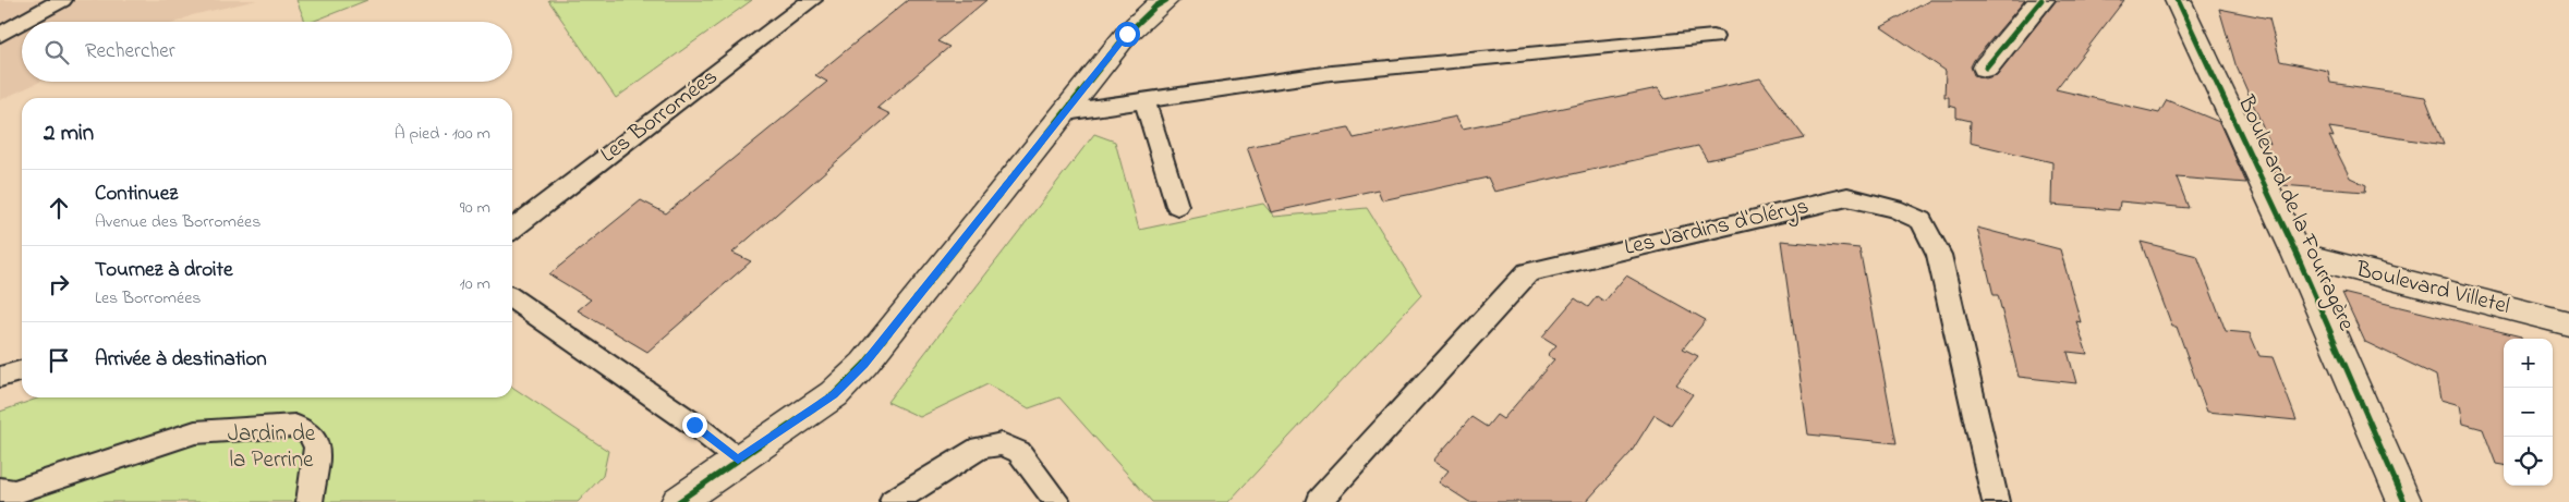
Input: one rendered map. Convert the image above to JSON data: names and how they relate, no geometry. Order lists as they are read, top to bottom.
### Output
{
  "streets": {
    "street": ["Boulevard de la Fourragère", "Boulevard Villetel"],
    "lane": ["Les Borromées", "Les Jardins d'Olérys"]
  },
  "crossings": [
    ["Boulevard de la Fourragère", "Boulevard Villetel"]
  ],
  "parks": ["Jardin de la Perrine"],
  "page": {
    "search": "Rechercher",
    "heading": ["2 min", "À pied · 100 m"],
    "list": [
      ["Continuez", "Avenue des Borromées", "90 m"],
      ["Tournez à droite", "Les Borromées", "10 m"],
      "Arrivée à destination"
    ],
    "map_buttons": ["+", "−"]
  }
}
